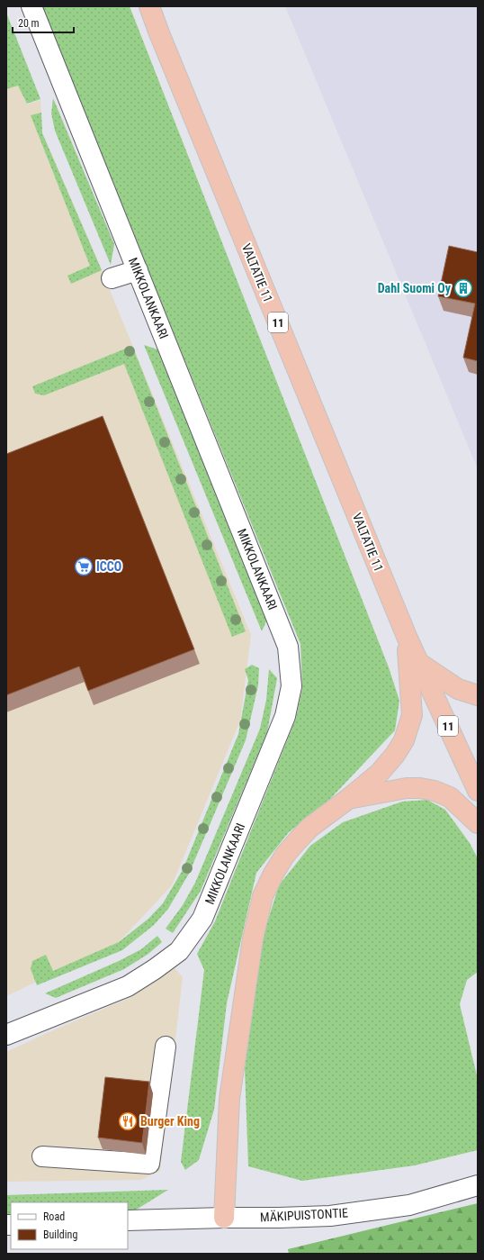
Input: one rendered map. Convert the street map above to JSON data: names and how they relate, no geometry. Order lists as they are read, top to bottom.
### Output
{
  "streets": {
    "highway": ["VALTATIE 11", "11"],
    "street": ["MIKKOLANKAARI", "MÄKIPUISTONTIE"]
  },
  "crossings": [
    ["VALTATIE 11", "11"]
  ],
  "places": {
    "building": ["Dahl Suomi Oy"],
    "supermarket": ["ICCO"],
    "restaurant": ["Burger King"]
  },
  "legend": ["Road", "Building"],
  "scale_bar": "20 m"
}
